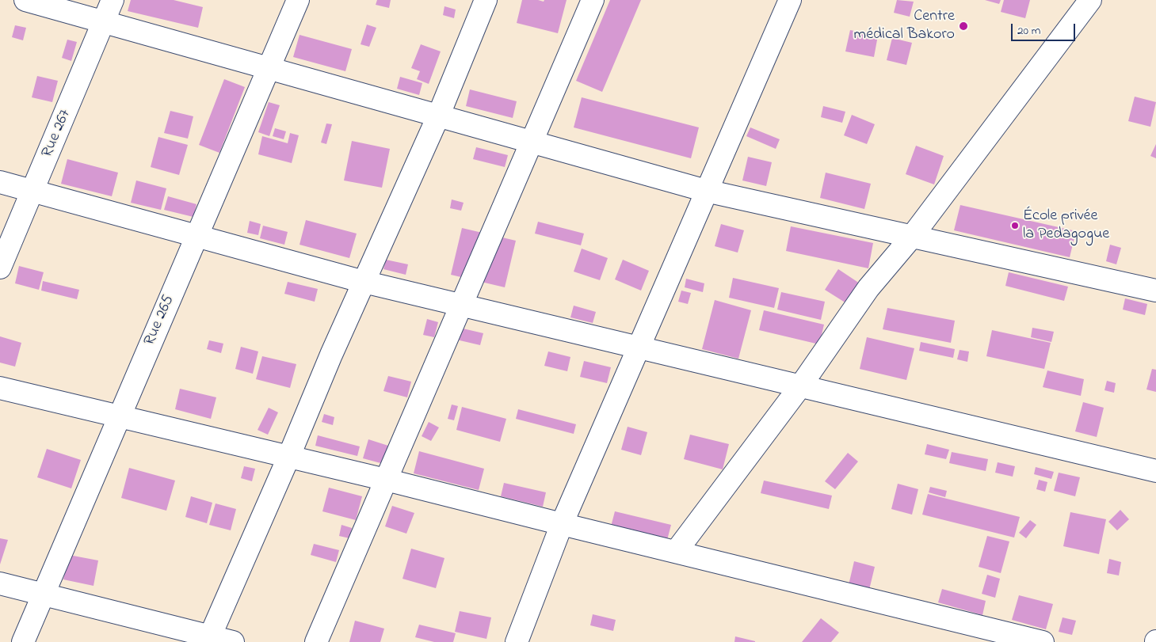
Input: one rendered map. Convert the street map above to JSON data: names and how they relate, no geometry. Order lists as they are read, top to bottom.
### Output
{
  "streets": {
    "street": ["Rue 267", "Rue 265"]
  },
  "places": ["Centre médical Bakoro", "École privée la Pedagogue"],
  "scale_bar": "20 m"
}
